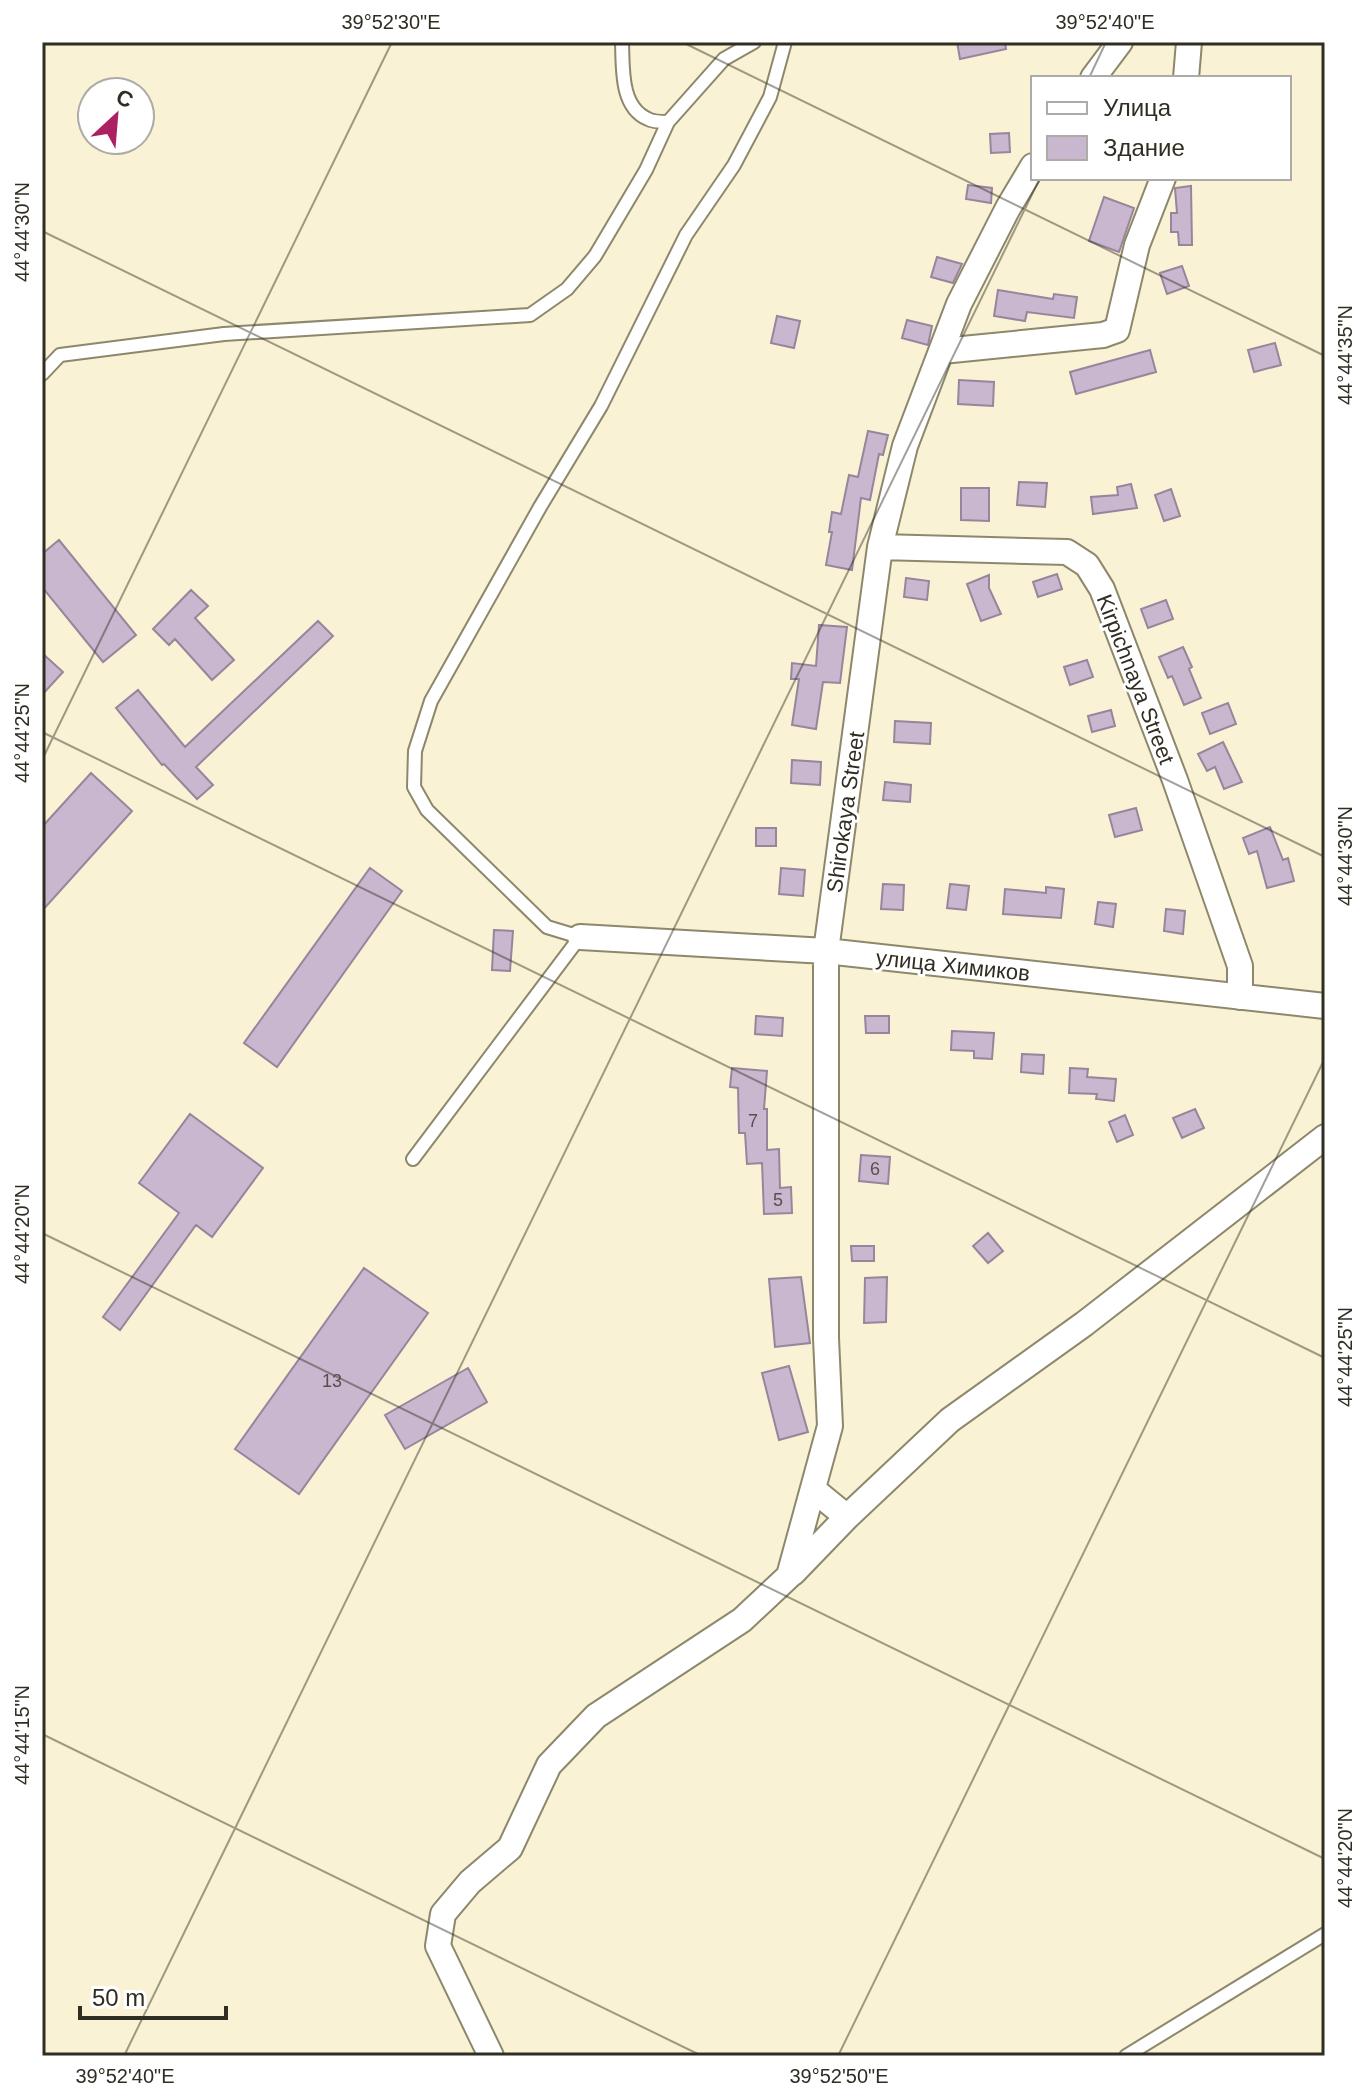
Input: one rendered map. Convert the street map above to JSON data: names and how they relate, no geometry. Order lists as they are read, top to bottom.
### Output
{
  "streets": {
    "street": ["Kirpichnaya Street", "Shirokaya Street", "улица Химиков"]
  },
  "crossings": [
    ["Kirpichnaya Street", "Shirokaya Street"],
    ["Kirpichnaya Street", "улица Химиков"],
    ["Shirokaya Street", "улица Химиков"]
  ],
  "house_numbers": [
    "7",
    "6",
    "5",
    "13"
  ],
  "legend": ["Улица", "Здание"],
  "scale_bar": "50 m",
  "north": "top right",
  "coordinates": [
    "39°52'30\"E",
    "39°52'40\"E",
    "44°44'30\"N",
    "44°44'35\"N",
    "44°44'25\"N",
    "44°44'20\"N",
    "44°44'15\"N",
    "39°52'50\"E"
  ]
}
